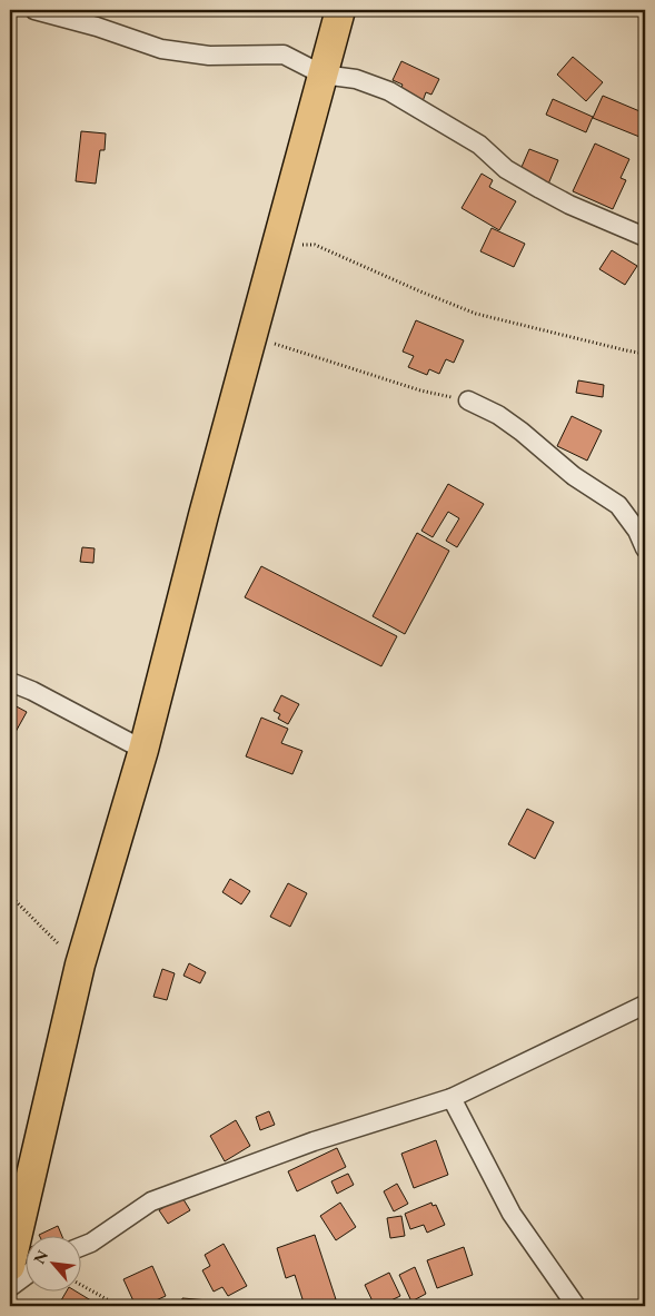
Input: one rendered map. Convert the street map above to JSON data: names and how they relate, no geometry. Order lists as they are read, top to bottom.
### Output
{
  "north": "top left"
}
